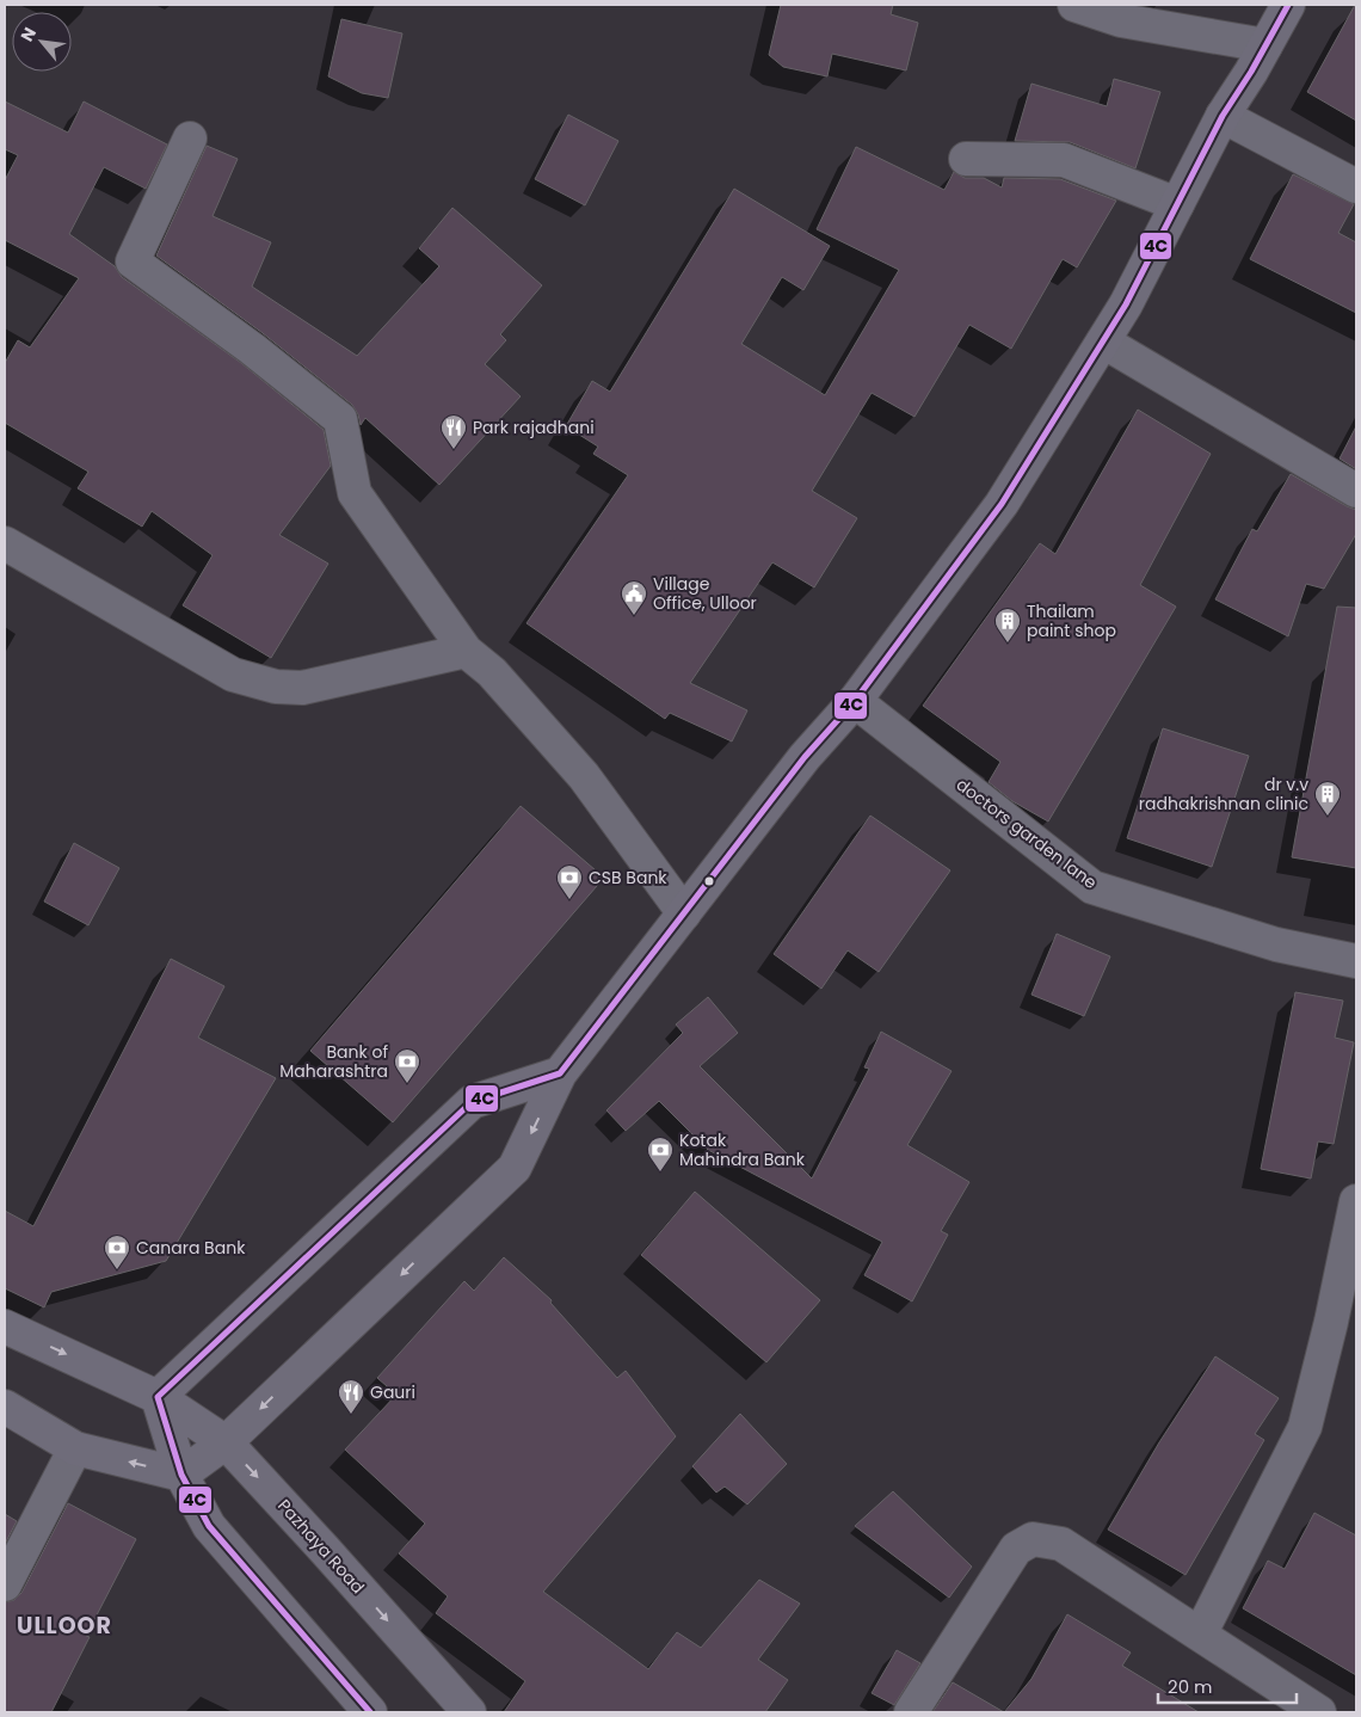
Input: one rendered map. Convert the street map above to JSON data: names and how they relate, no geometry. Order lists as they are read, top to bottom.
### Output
{
  "streets": {
    "main road": ["Pazhaya Road"],
    "street": ["doctors garden lane"]
  },
  "districts": ["ULLOOR"],
  "places": {
    "restaurant": ["Park rajadhani", "Gauri"],
    "public building": ["Village Office, Ulloor"],
    "building": ["Thailam paint shop", "dr v.v radhakrishnan clinic"],
    "bank": [
      "CSB Bank",
      "Bank of Maharashtra",
      "Kotak Mahindra Bank",
      "Canara Bank"
    ]
  },
  "lines": ["transit line 4C"],
  "scale_bar": "20 m",
  "north": "top left"
}
